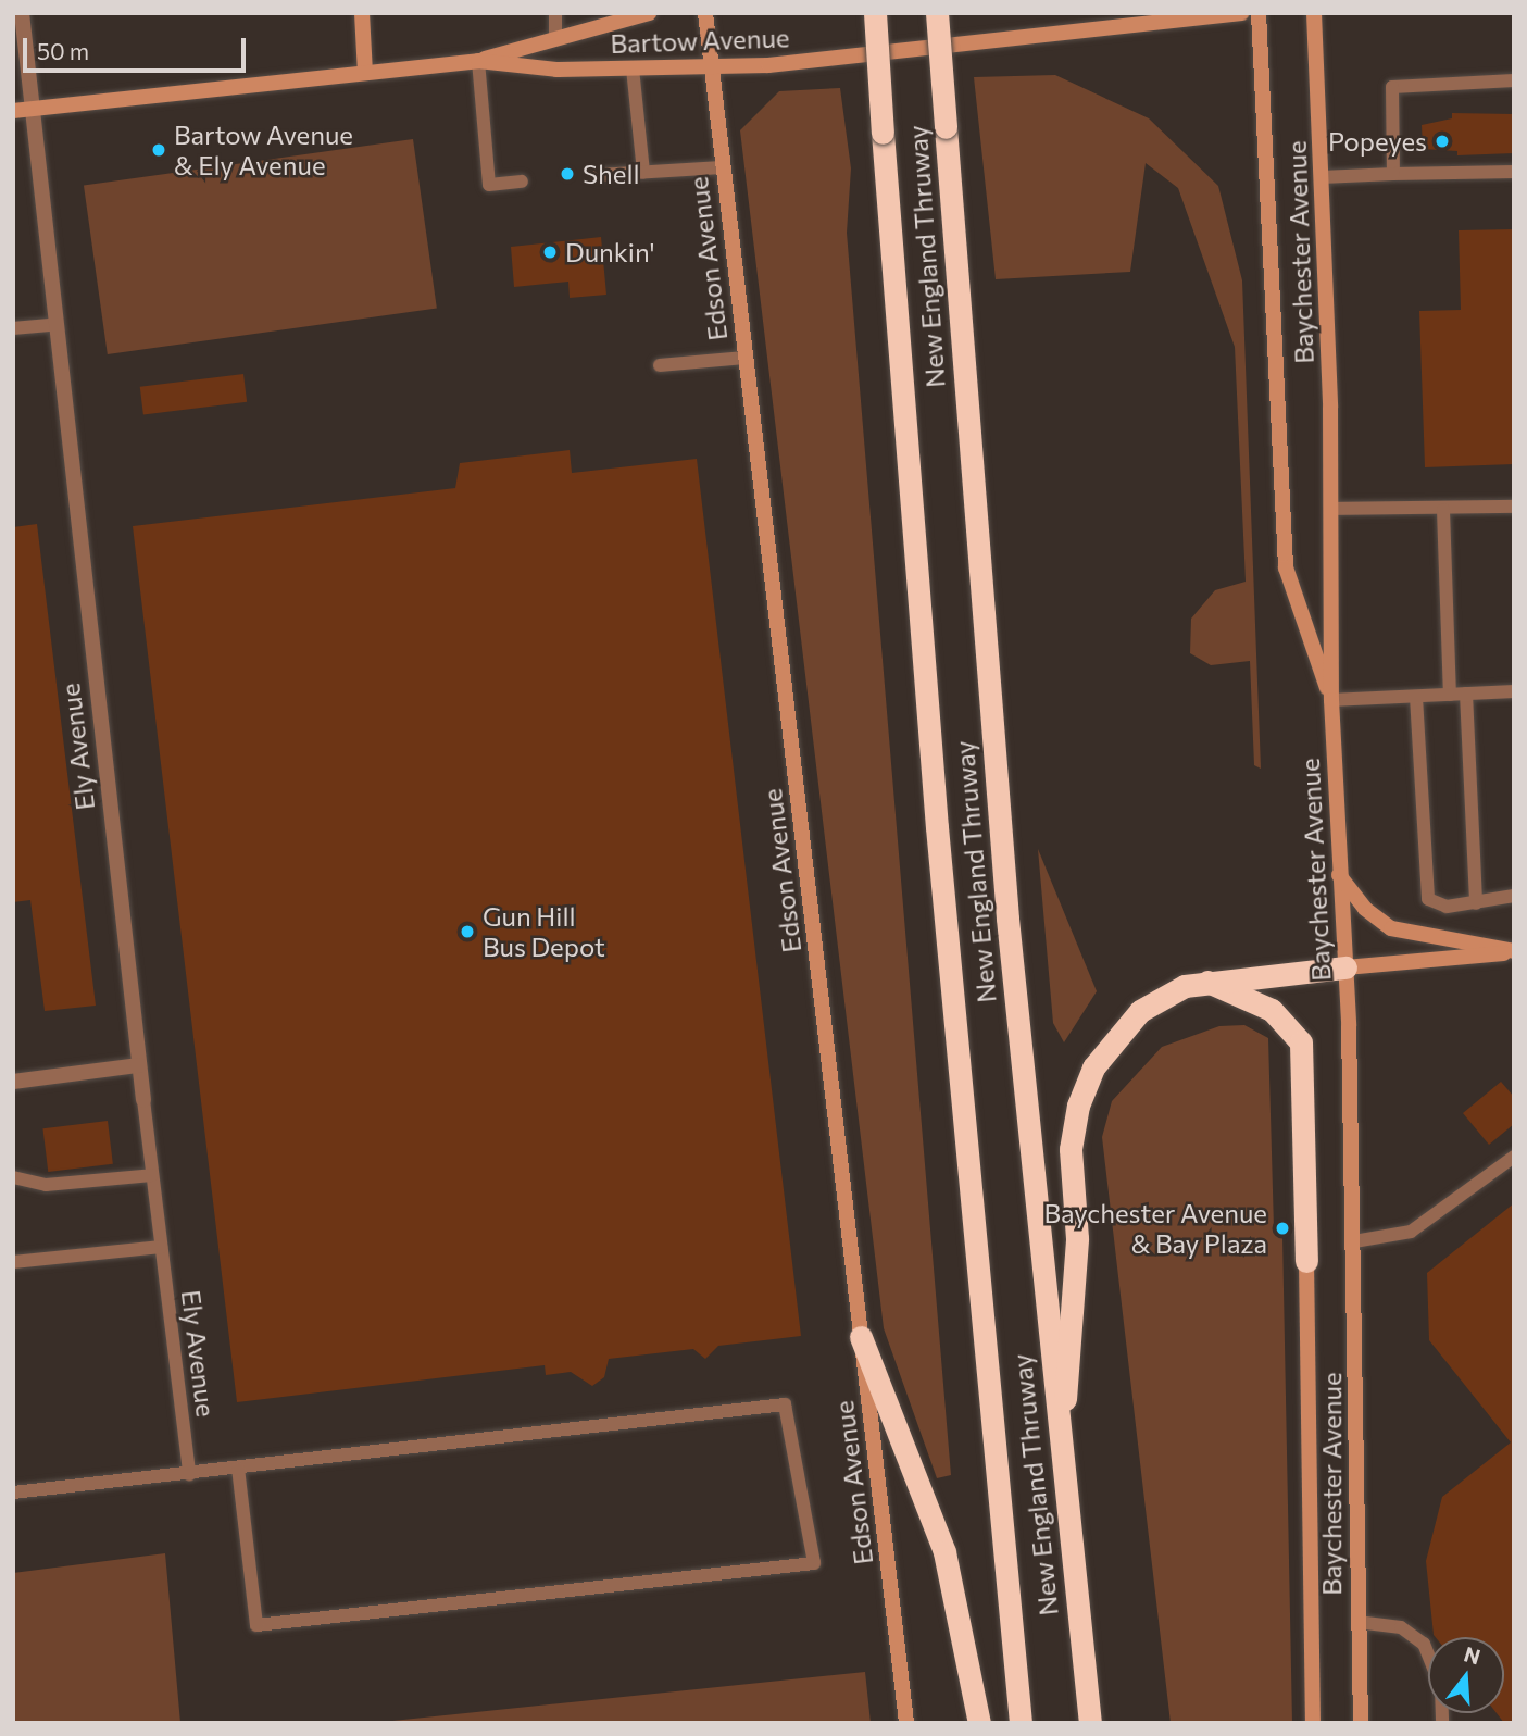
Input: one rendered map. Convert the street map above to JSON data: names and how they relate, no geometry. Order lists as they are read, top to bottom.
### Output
{
  "streets": {
    "highway": ["New England Thruway"],
    "main road": ["Bartow Avenue", "Baychester Avenue", "Edson Avenue"],
    "street": ["Ely Avenue"]
  },
  "crossings": [
    ["Bartow Avenue", "Edson Avenue"],
    ["Bartow Avenue", "Ely Avenue"]
  ],
  "places": [
    "Popeyes",
    "Bartow Avenue & Ely Avenue",
    "Shell",
    "Dunkin'",
    "Gun Hill Bus Depot",
    "Baychester Avenue & Bay Plaza"
  ],
  "scale_bar": "50 m",
  "north": "top"
}
